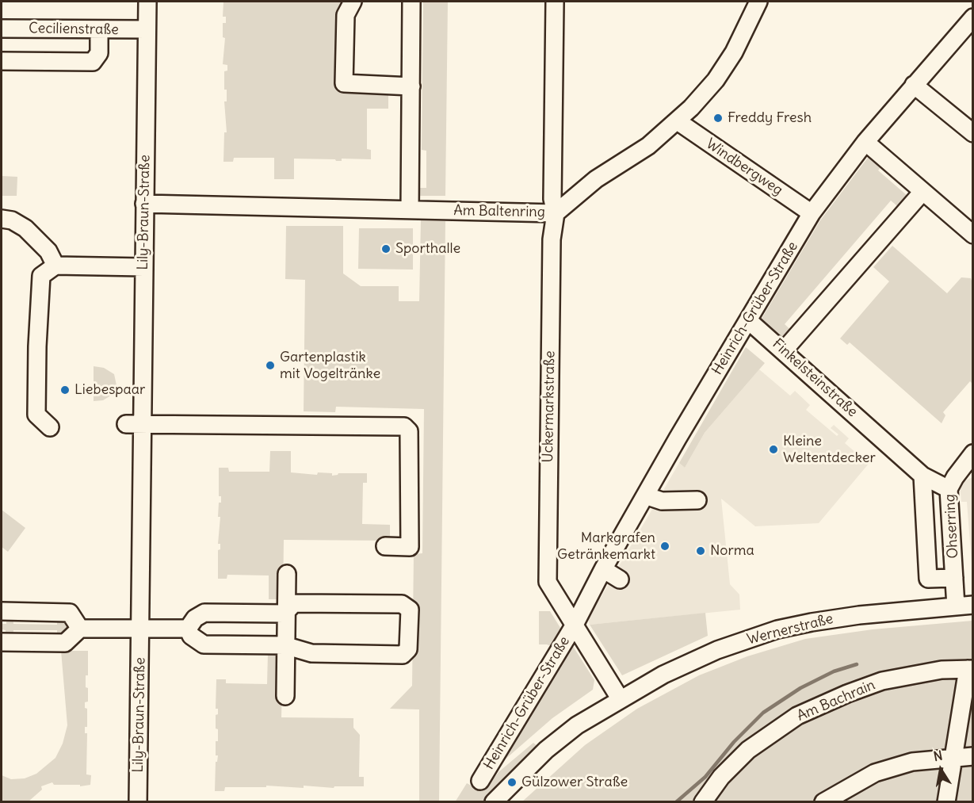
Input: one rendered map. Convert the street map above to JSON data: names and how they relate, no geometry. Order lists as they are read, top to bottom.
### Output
{
  "streets": {
    "street": [
      "Cecilienstraße",
      "Windbergweg",
      "Am Baltenring",
      "Lily-Braun-Straße",
      "Heinrich-Grüber-Straße",
      "Finkelsteinstraße",
      "Uckermarkstraße",
      "Ohserring",
      "Wernerstraße",
      "Am Bachrain"
    ]
  },
  "crossings": [
    ["Cecilienstraße", "Lily-Braun-Straße"],
    ["Windbergweg", "Am Baltenring"],
    ["Windbergweg", "Heinrich-Grüber-Straße"],
    ["Am Baltenring", "Lily-Braun-Straße"],
    ["Am Baltenring", "Uckermarkstraße"],
    ["Heinrich-Grüber-Straße", "Finkelsteinstraße"],
    ["Heinrich-Grüber-Straße", "Uckermarkstraße"],
    ["Heinrich-Grüber-Straße", "Wernerstraße"],
    ["Finkelsteinstraße", "Ohserring"],
    ["Ohserring", "Wernerstraße"]
  ],
  "places": [
    "Freddy Fresh",
    "Sporthalle",
    "Gartenplastik mit Vogeltränke",
    "Liebespaar",
    "Kleine Weltentdecker",
    "Markgrafen Getränkemarkt",
    "Norma",
    "Gülzower Straße"
  ],
  "north": "top"
}
